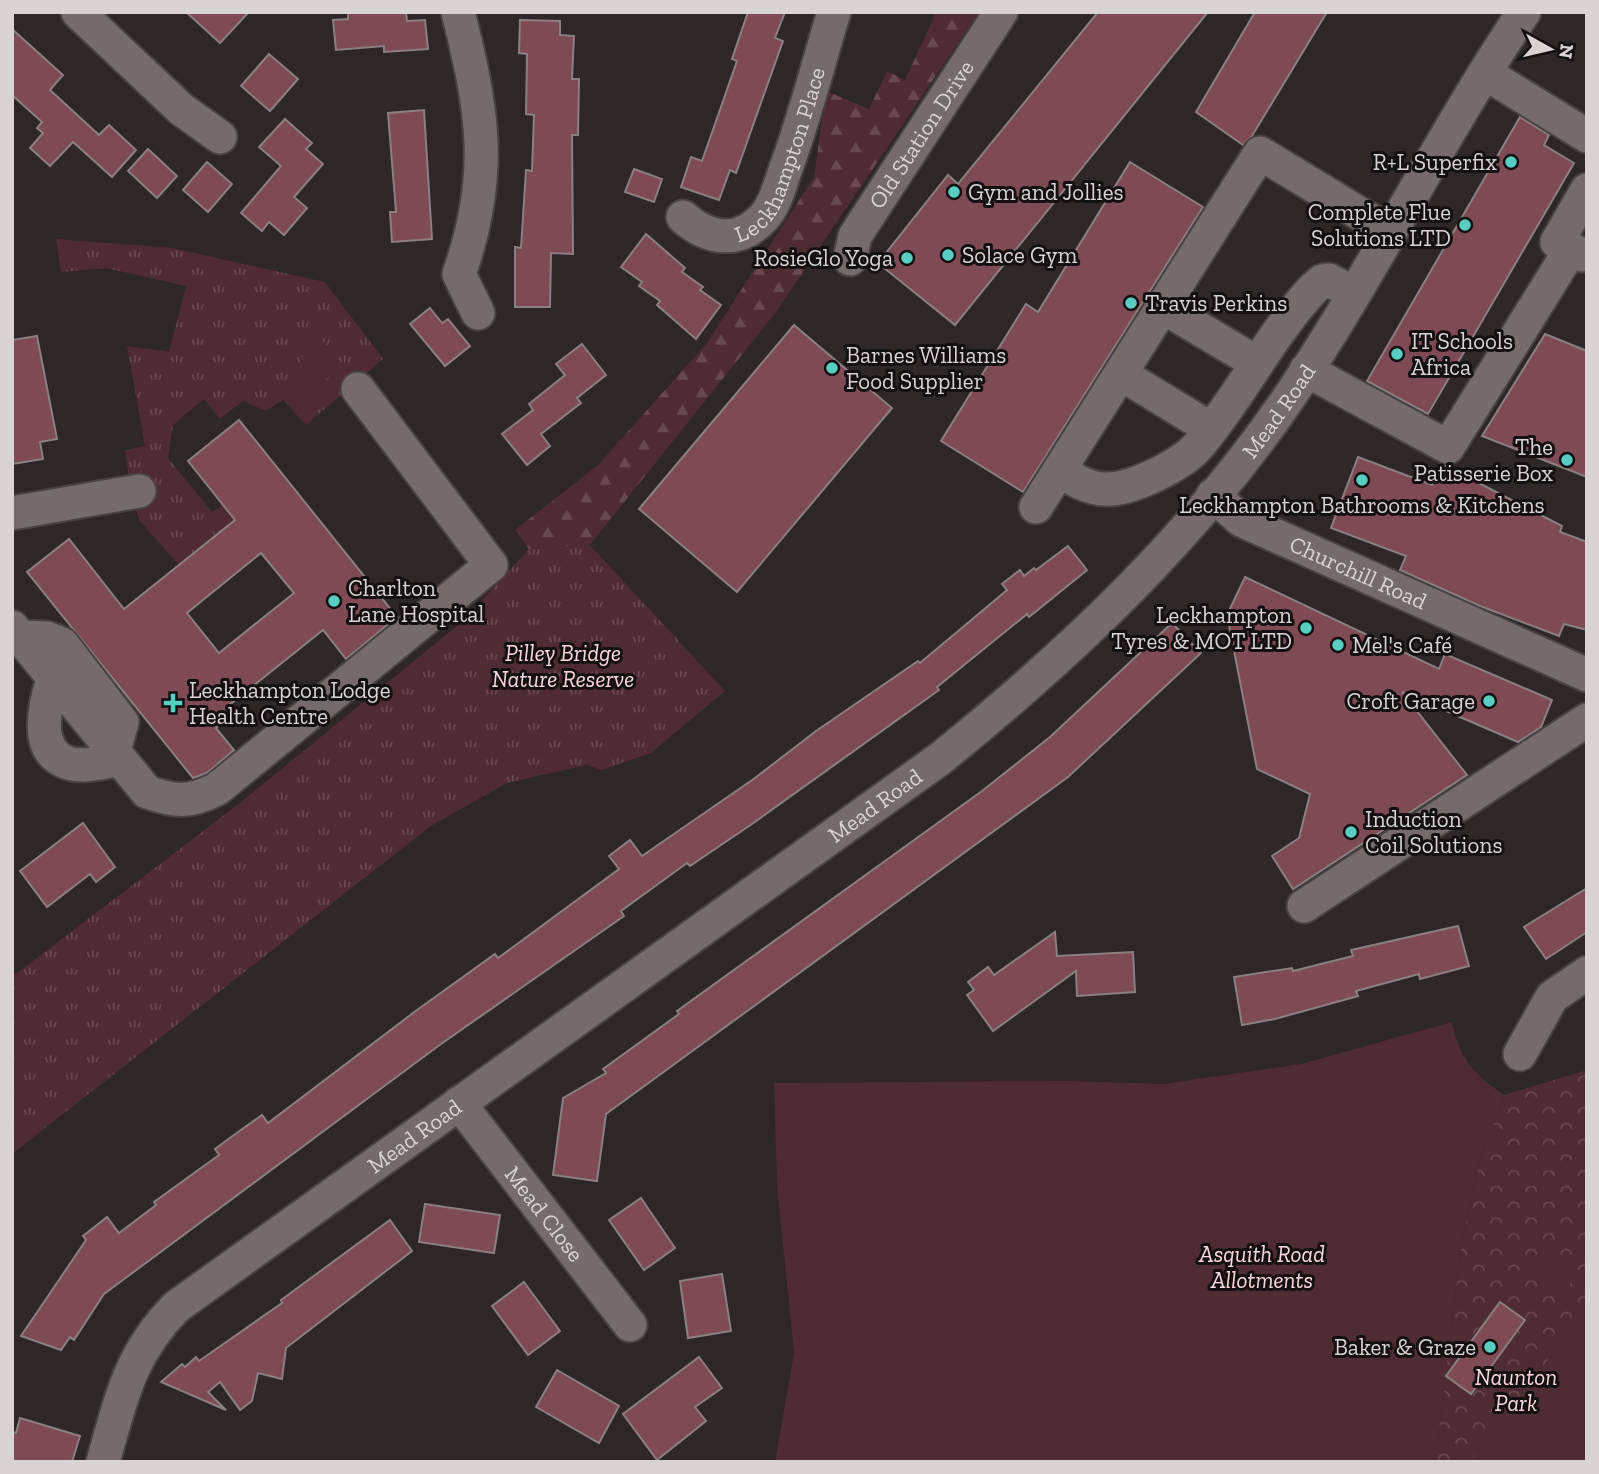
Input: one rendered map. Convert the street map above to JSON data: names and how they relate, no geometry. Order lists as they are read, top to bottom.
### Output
{
  "streets": {
    "street": [
      "Old Station Drive",
      "Leckhampton Place",
      "Mead Road",
      "Churchill Road",
      "Mead Close"
    ]
  },
  "crossings": [
    ["Mead Road", "Churchill Road"],
    ["Mead Road", "Mead Close"]
  ],
  "parks": ["Pilley Bridge Nature Reserve", "Asquith Road Allotments", "Naunton Park"],
  "places": {
    "other": [
      "R+L Superfix",
      "Gym and Jollies",
      "Complete Flue Solutions LTD",
      "Solace Gym",
      "RosieGlo Yoga",
      "Travis Perkins",
      "IT Schools Africa",
      "Barnes Williams Food Supplier",
      "The Patisserie Box",
      "Leckhampton Bathrooms & Kitchens",
      "Charlton Lane Hospital",
      "Leckhampton Tyres & MOT LTD",
      "Mel's Café",
      "Croft Garage",
      "Induction Coil Solutions",
      "Baker & Graze"
    ],
    "health": ["Leckhampton Lodge Health Centre"]
  },
  "north": "right"
}
